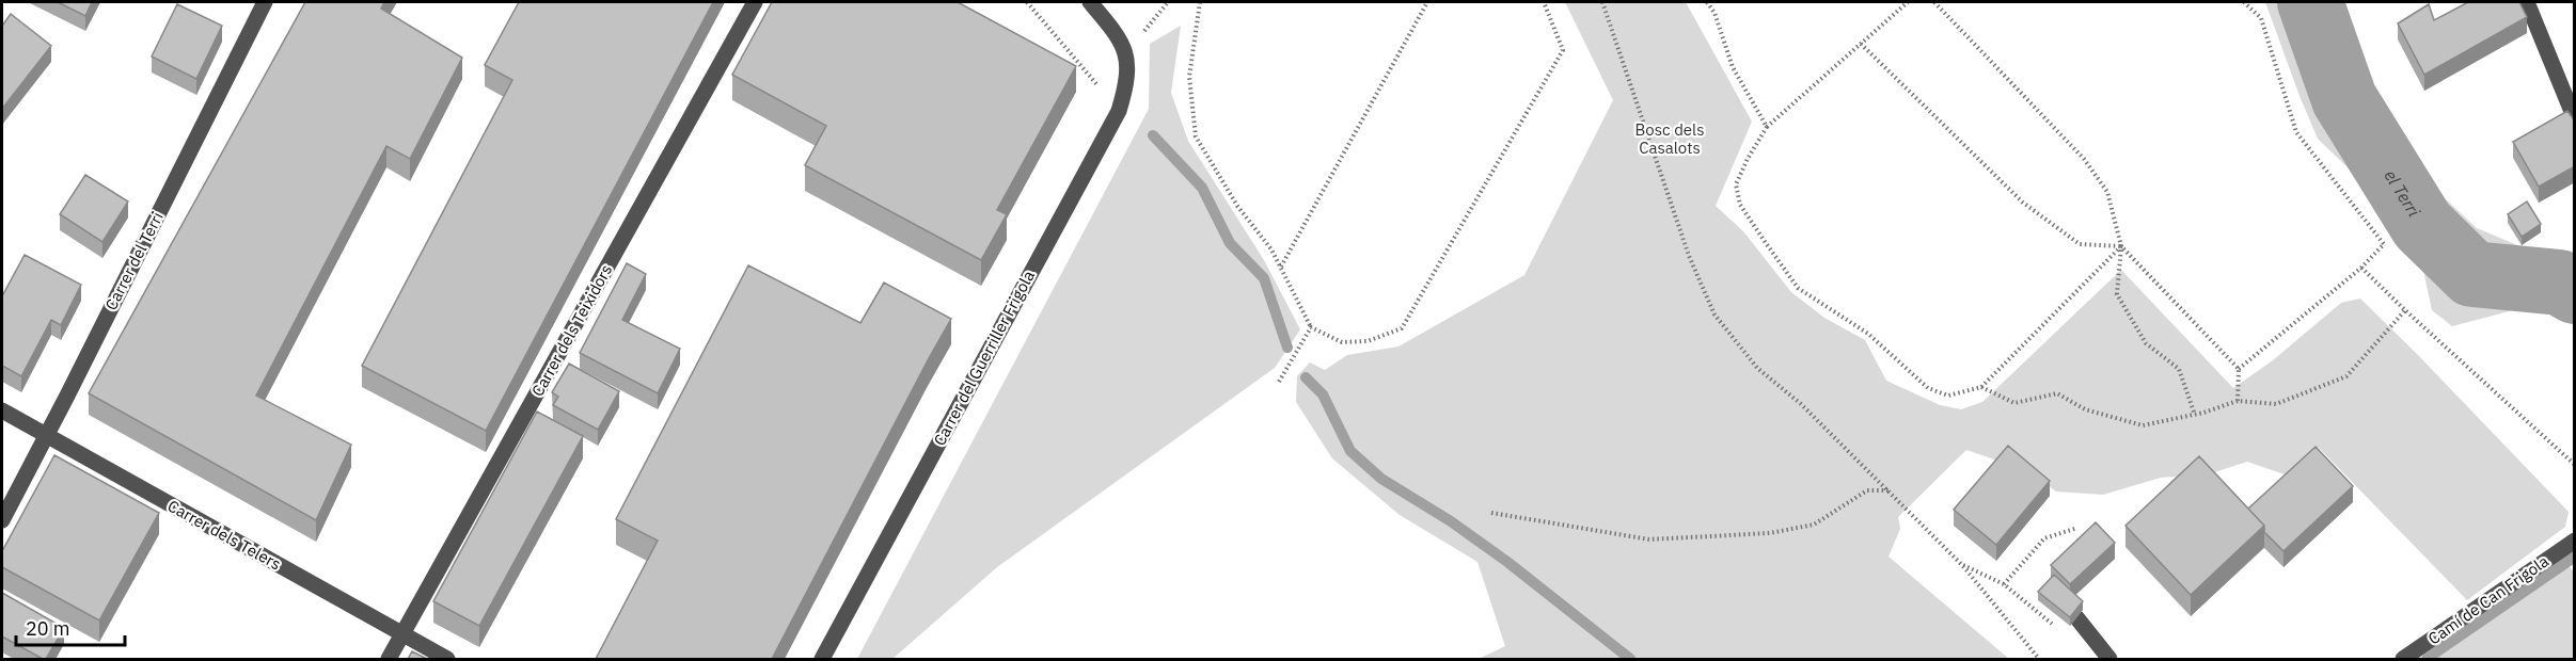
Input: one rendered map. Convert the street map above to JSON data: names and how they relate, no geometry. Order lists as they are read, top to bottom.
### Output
{
  "streets": {
    "street": [
      "Carrer del Terri",
      "Carrer dels Teixidors",
      "Carrer del Guerriller Frigola",
      "Carrer dels Telers",
      "Camí de Can Frigola"
    ]
  },
  "crossings": [
    ["Carrer del Terri", "Carrer dels Telers"],
    ["Carrer dels Teixidors", "Carrer dels Telers"]
  ],
  "water": ["el Terri"],
  "parks": ["Bosc dels Casalots"],
  "scale_bar": "20 m"
}
